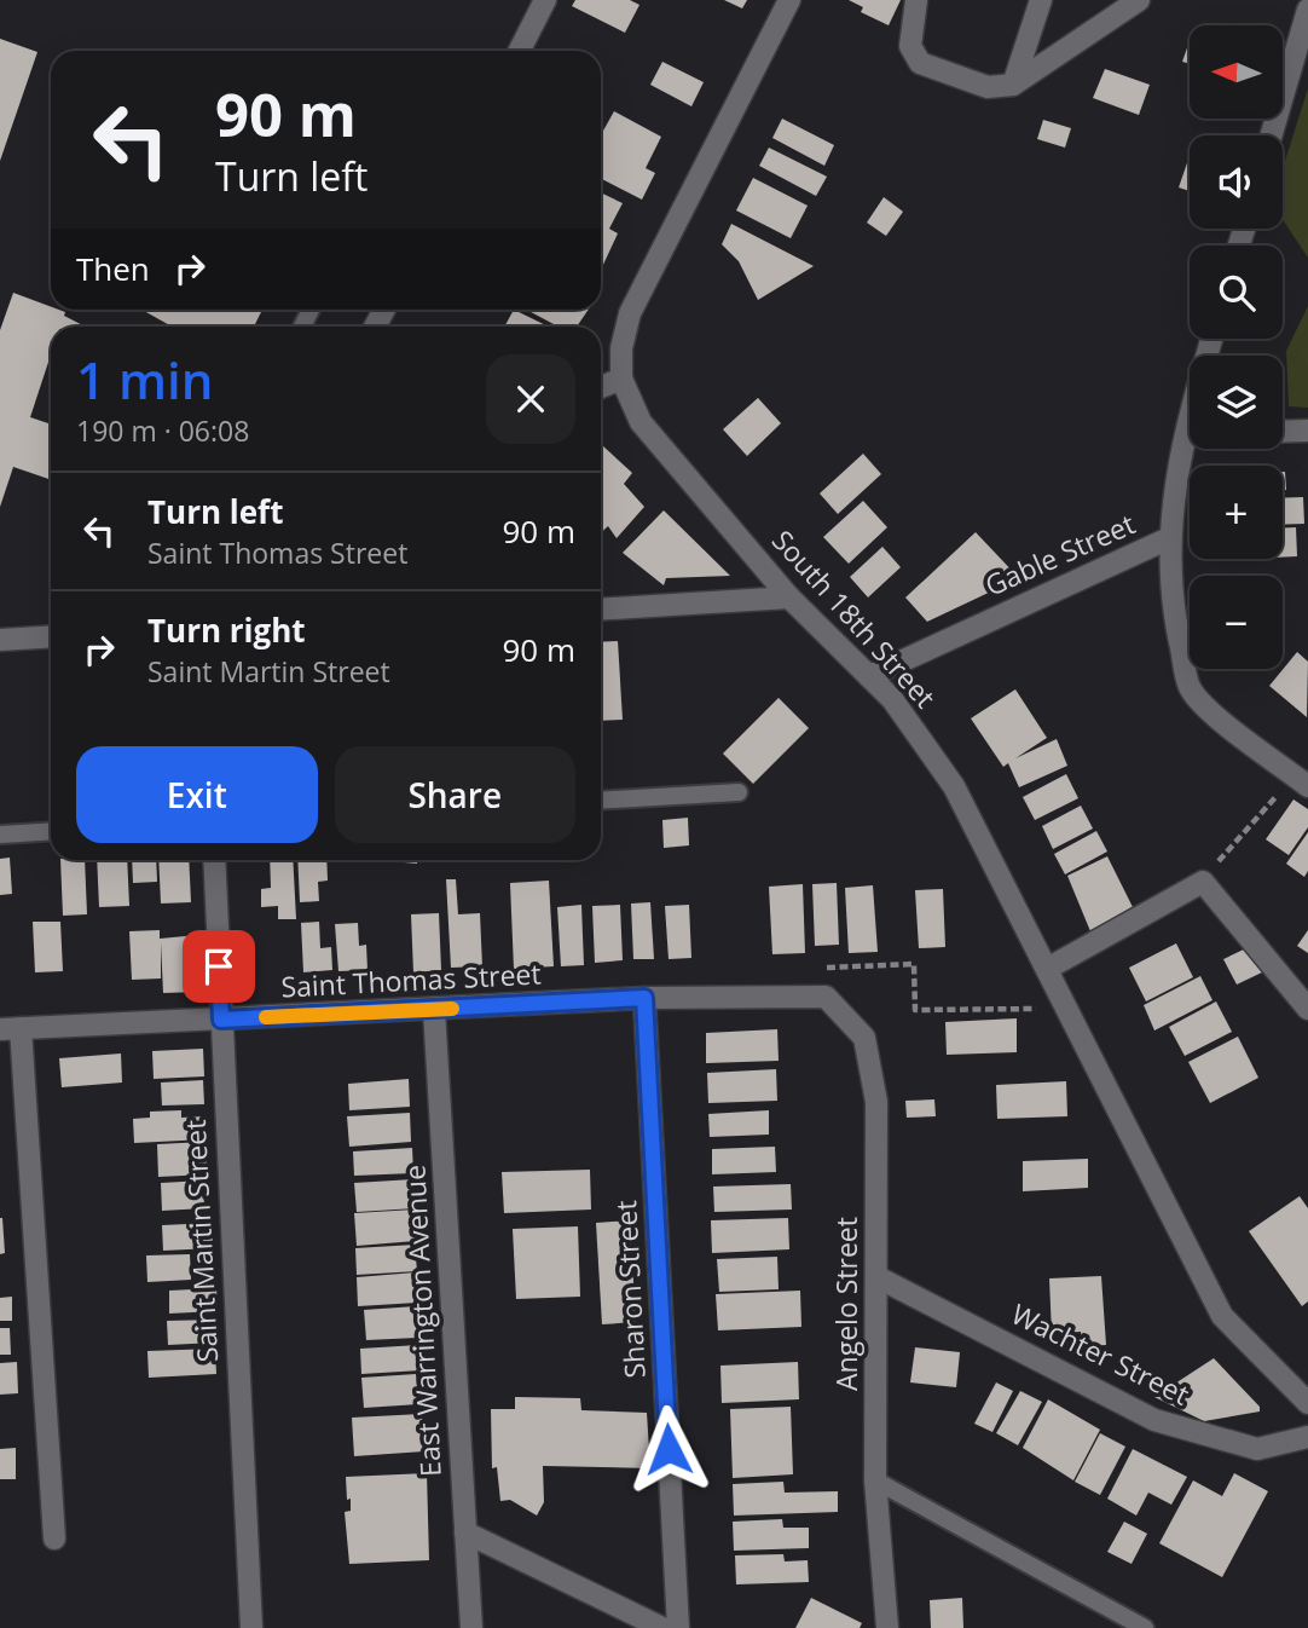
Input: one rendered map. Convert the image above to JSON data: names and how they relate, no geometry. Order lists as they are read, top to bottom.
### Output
{
  "streets": {
    "street": [
      "Gable Street",
      "South 18th Street",
      "Saint Thomas Street",
      "Saint Martin Street",
      "Sharon Street",
      "Angelo Street",
      "East Warrington Avenue",
      "Wachter Street"
    ]
  },
  "crossings": [
    ["Gable Street", "South 18th Street"],
    ["Saint Thomas Street", "Saint Martin Street"],
    ["Saint Thomas Street", "Sharon Street"],
    ["Saint Thomas Street", "Angelo Street"],
    ["Saint Thomas Street", "East Warrington Avenue"],
    ["Angelo Street", "Wachter Street"]
  ],
  "north": "left",
  "page": {
    "map_buttons": ["+", "−"],
    "turn": ["90 m", "Turn left"],
    "then": "Then",
    "heading": ["1 min", "190 m · 06:08"],
    "list": [
      {
        "name": "Turn left",
        "note": "Saint Thomas Street",
        "value": "90 m"
      },
      {
        "name": "Turn right",
        "note": "Saint Martin Street",
        "value": "90 m"
      }
    ],
    "buttons": ["Exit", "Share"]
  }
}
